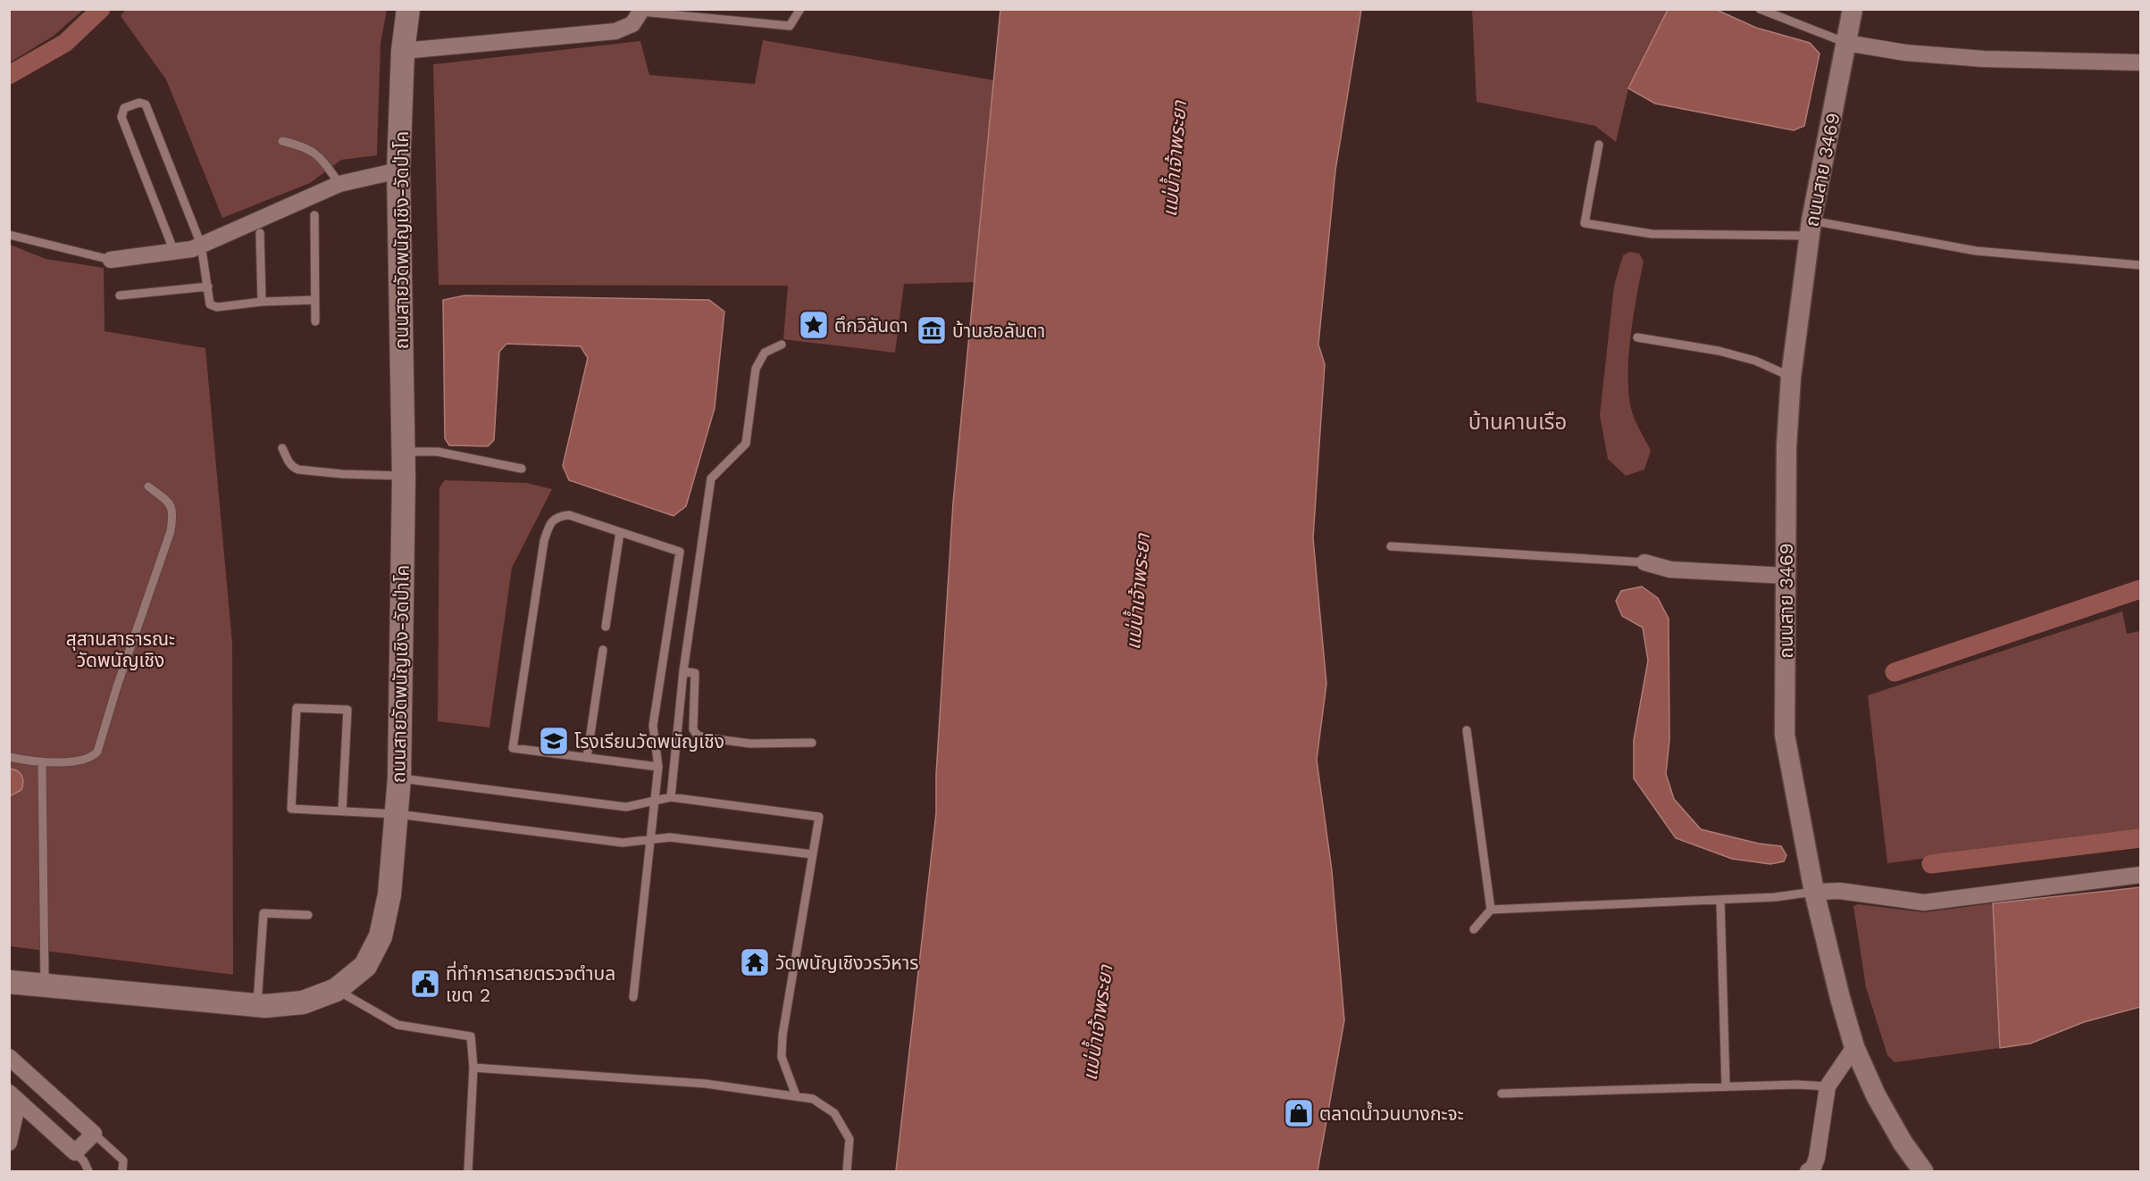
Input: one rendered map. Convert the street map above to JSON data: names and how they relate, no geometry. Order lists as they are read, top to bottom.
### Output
{
  "streets": {
    "main road": ["ถนนสายวัดพนัญเชิง-วัดป่าโค"],
    "street": ["ถนนสาย 3469"]
  },
  "districts": ["บ้านคานเรือ"],
  "water": ["แม่น้ำเจ้าพระยา"],
  "parks": ["สุสานสาธารณะ วัดพนัญเชิง"],
  "places": {
    "place": ["ตึกวิลันดา"],
    "museum": ["บ้านฮอลันดา"],
    "school or university": ["โรงเรียนวัดพนัญเชิง"],
    "temple": ["วัดพนัญเชิงวรวิหาร"],
    "public building": ["ที่ทำการสายตรวจตำบล เขต 2"],
    "shop": ["ตลาดน้ำวนบางกะจะ"]
  }
}
